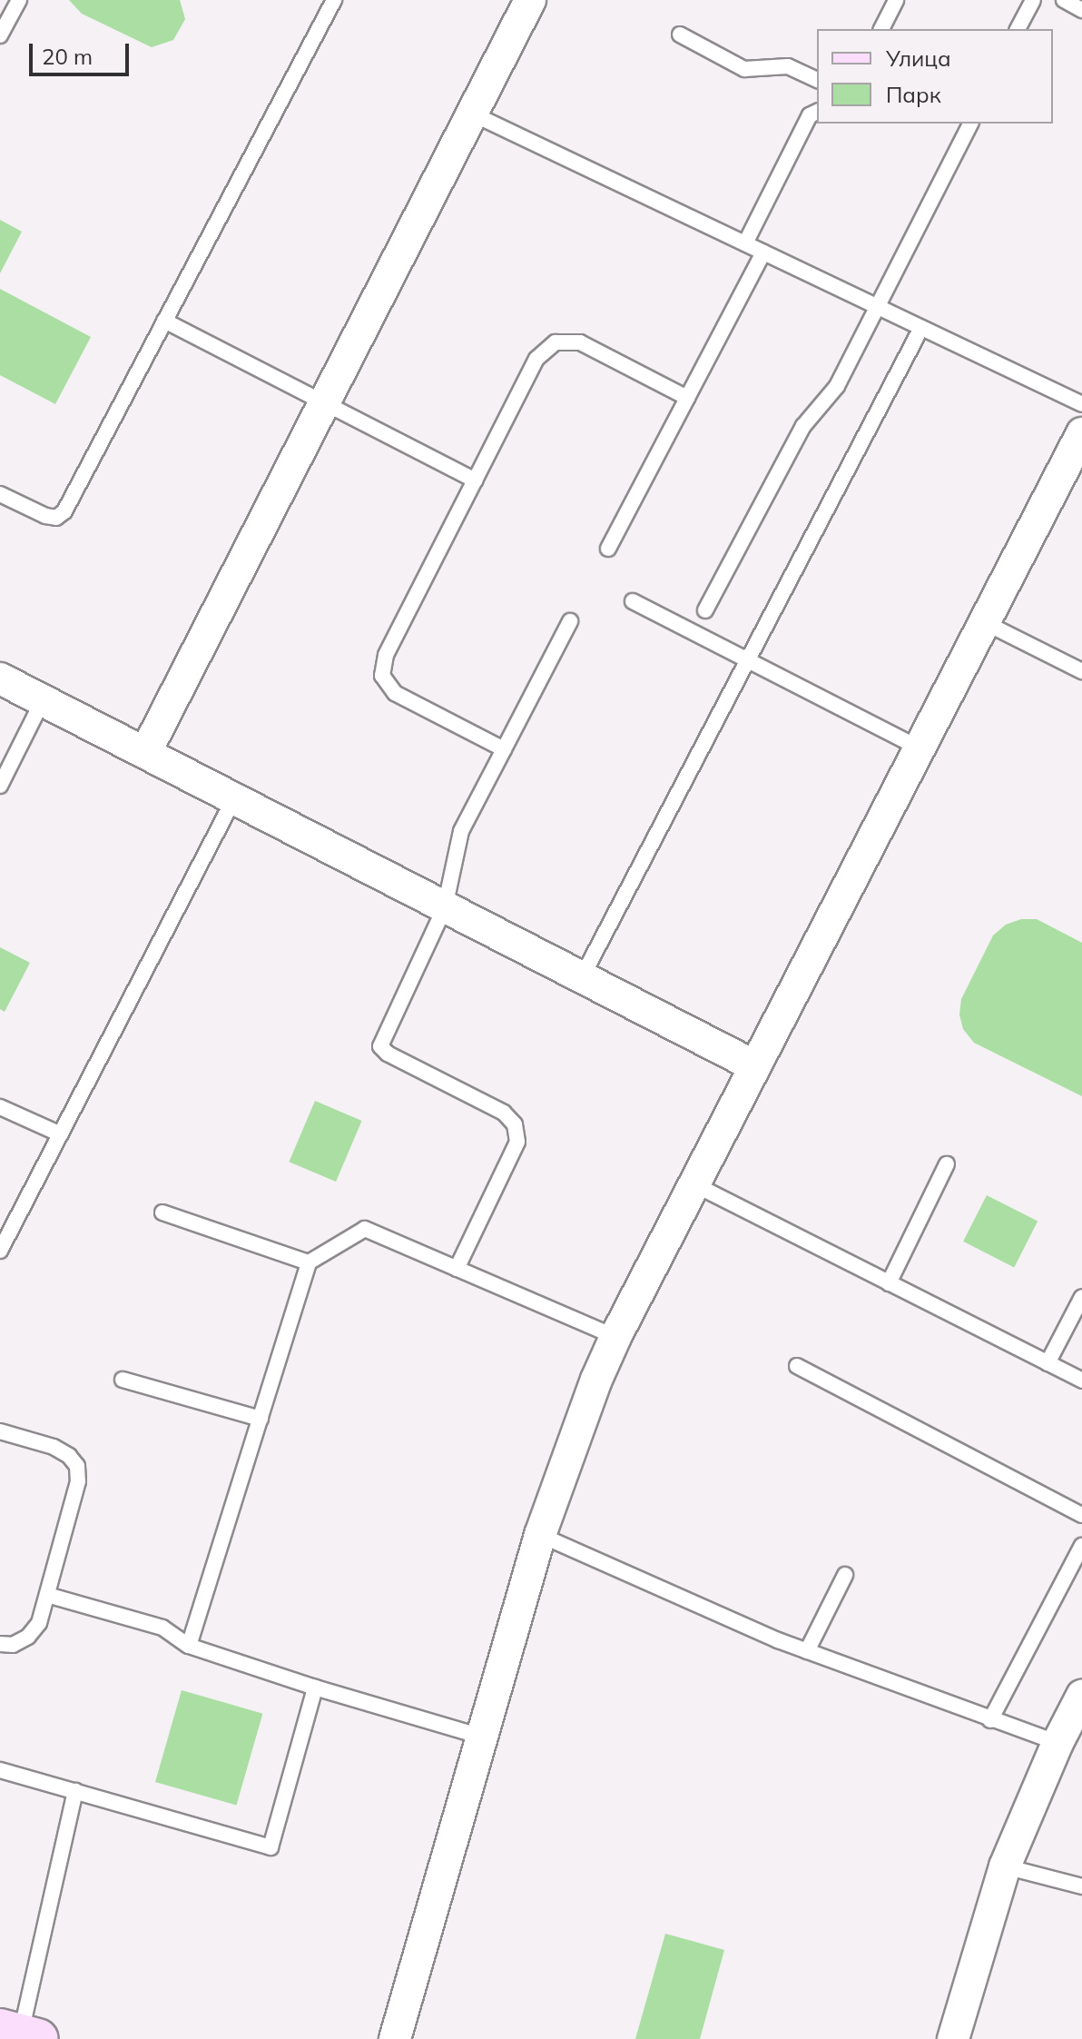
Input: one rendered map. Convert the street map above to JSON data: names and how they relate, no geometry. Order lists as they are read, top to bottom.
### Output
{
  "legend": ["Улица", "Парк"],
  "scale_bar": "20 m"
}
